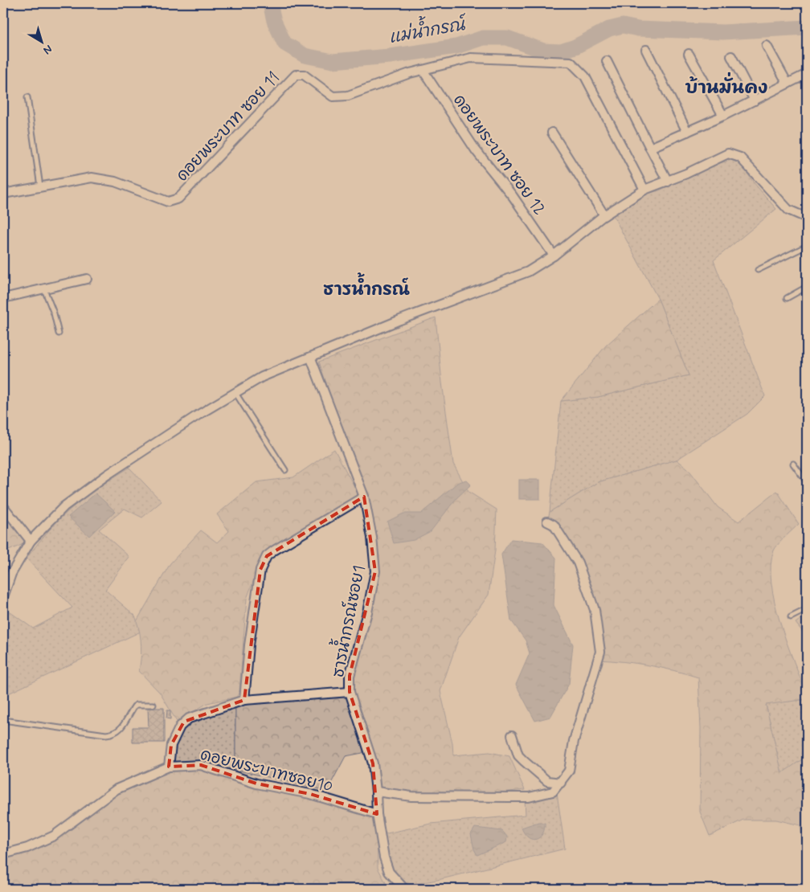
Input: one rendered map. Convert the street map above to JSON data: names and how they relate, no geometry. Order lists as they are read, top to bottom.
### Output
{
  "streets": {
    "street": [
      "ดอยพระบาท ซอย 11",
      "ดอยพระบาท ซอย 12",
      "ธารน้ำกรณ์ซอย1",
      "ดอยพระบาทซอย10"
    ]
  },
  "crossings": [
    ["ดอยพระบาท ซอย 11", "ดอยพระบาท ซอย 12"],
    ["ธารน้ำกรณ์ซอย1", "ดอยพระบาทซอย10"]
  ],
  "districts": ["บ้านมั่นคง", "ธารน้ำกรณ์"],
  "water": ["แม่น้ำกรณ์"],
  "north": "bottom right"
}
